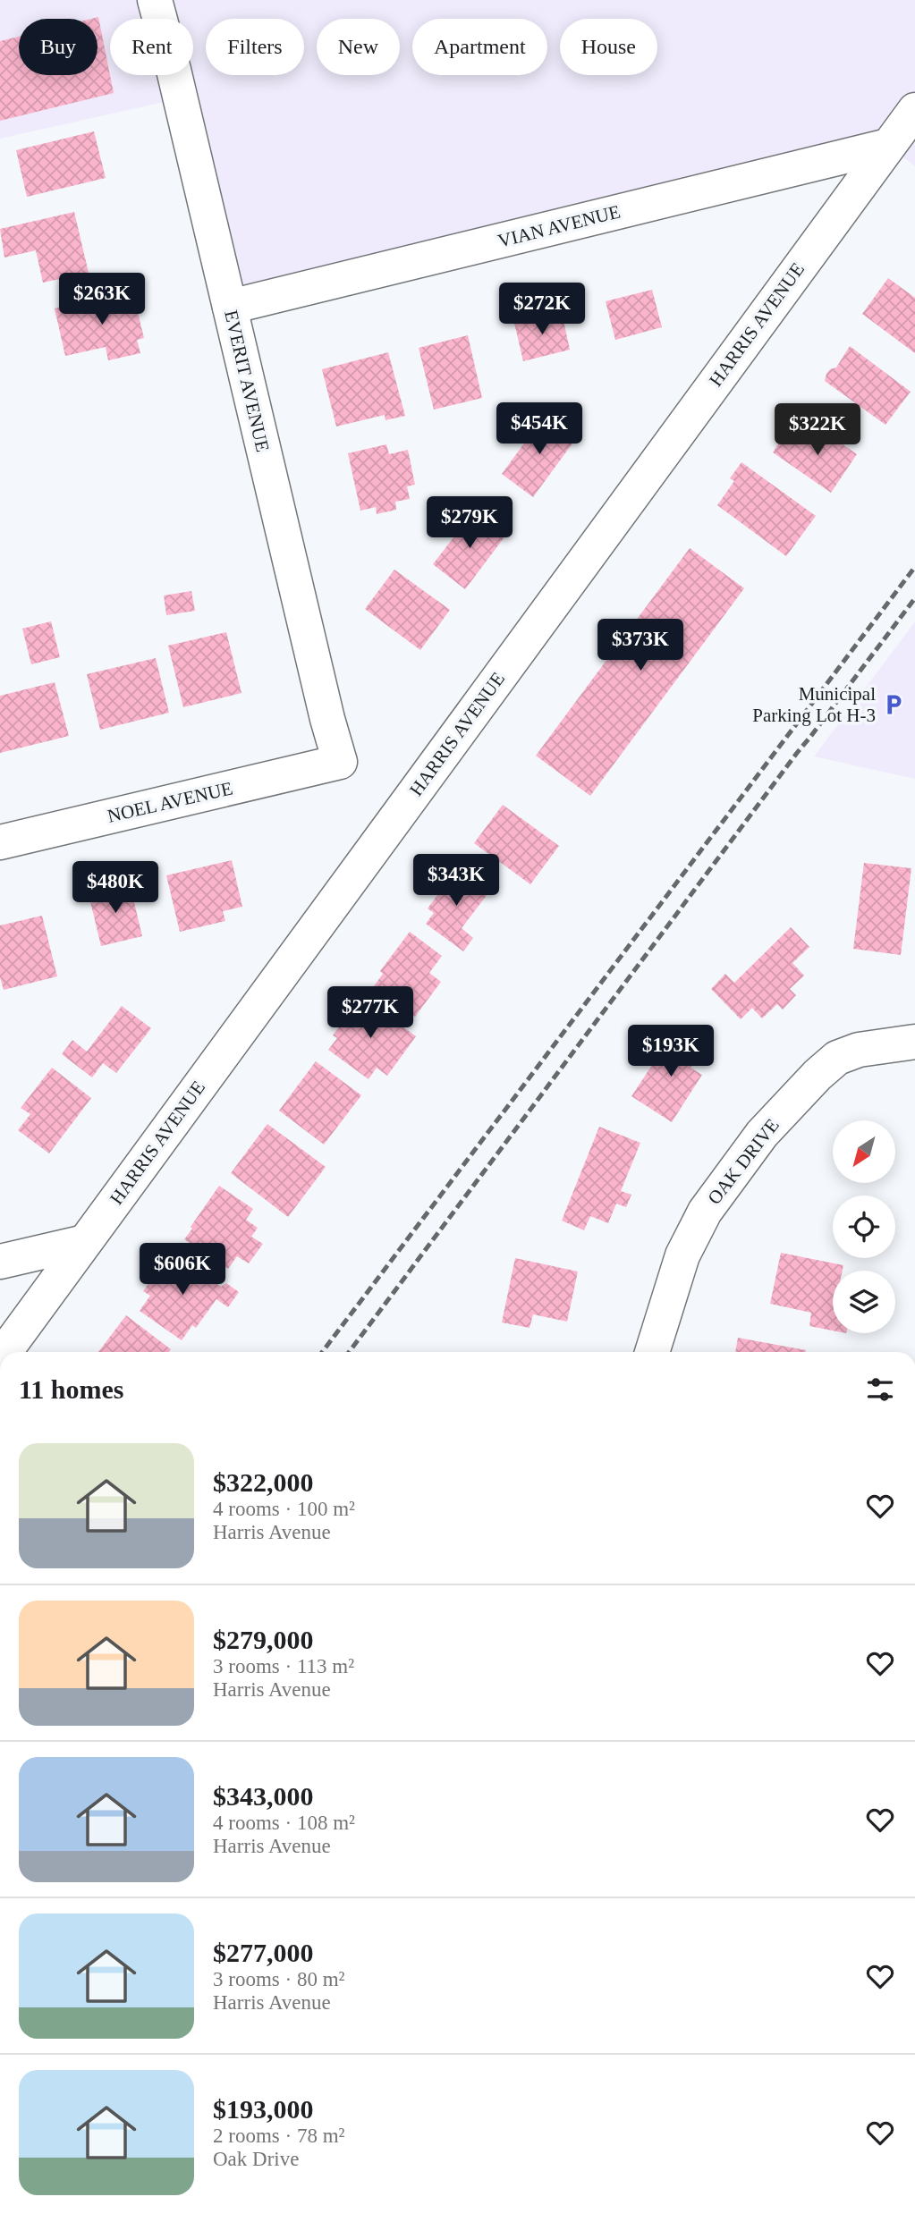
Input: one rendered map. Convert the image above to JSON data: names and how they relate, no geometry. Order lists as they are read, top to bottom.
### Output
{
  "streets": {
    "street": [
      "VIAN AVENUE",
      "HARRIS AVENUE",
      "EVERIT AVENUE",
      "NOEL AVENUE",
      "OAK DRIVE"
    ]
  },
  "crossings": [
    ["VIAN AVENUE", "HARRIS AVENUE"],
    ["VIAN AVENUE", "EVERIT AVENUE"],
    ["EVERIT AVENUE", "NOEL AVENUE"]
  ],
  "places": {
    "parking": ["Municipal Parking Lot H-3"]
  },
  "north": "bottom left",
  "page": {
    "chip": [
      "Buy",
      "Rent",
      "Filters",
      "New",
      "Apartment",
      "House"
    ],
    "price": [
      "$263K",
      "$272K",
      "$454K",
      "$322K",
      "$279K",
      "$373K",
      "$343K",
      "$480K",
      "$277K",
      "$193K",
      "$606K"
    ],
    "heading": "11 homes",
    "list": [
      {
        "name": "$322,000",
        "note": "4 rooms · 100 m² · Harris Avenue"
      },
      {
        "name": "$279,000",
        "note": "3 rooms · 113 m² · Harris Avenue"
      },
      {
        "name": "$343,000",
        "note": "4 rooms · 108 m² · Harris Avenue"
      },
      {
        "name": "$277,000",
        "note": "3 rooms · 80 m² · Harris Avenue"
      },
      {
        "name": "$193,000",
        "note": "2 rooms · 78 m² · Oak Drive"
      }
    ]
  }
}
